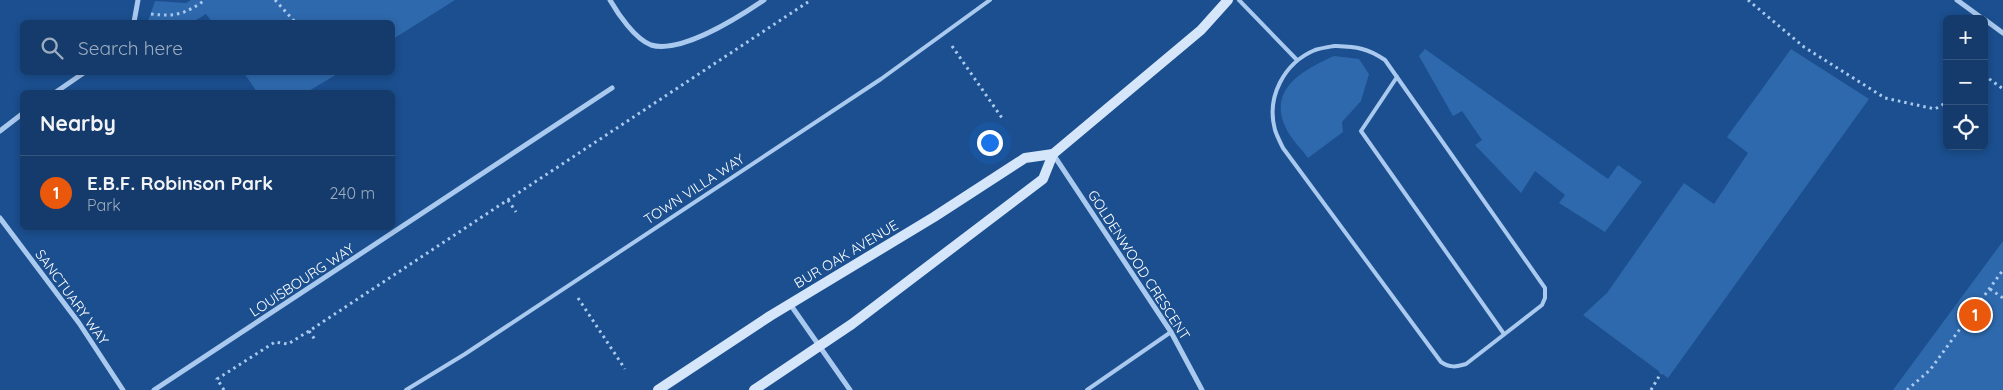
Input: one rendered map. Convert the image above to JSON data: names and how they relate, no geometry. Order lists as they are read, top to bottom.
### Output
{
  "streets": {
    "street": [
      "BUR OAK AVENUE",
      "GOLDENWOOD CRESCENT",
      "LOUISBOURG WAY",
      "SANCTUARY WAY"
    ],
    "lane": ["TOWN VILLA WAY"]
  },
  "crossings": [
    ["BUR OAK AVENUE", "GOLDENWOOD CRESCENT"]
  ],
  "page": {
    "map_buttons": ["+", "−"],
    "search": "Search here",
    "heading": "Nearby",
    "list": [
      {
        "mark": "1",
        "name": "E.B.F. Robinson Park",
        "note": "Park",
        "value": "240 m"
      }
    ],
    "pins": "1"
  }
}
